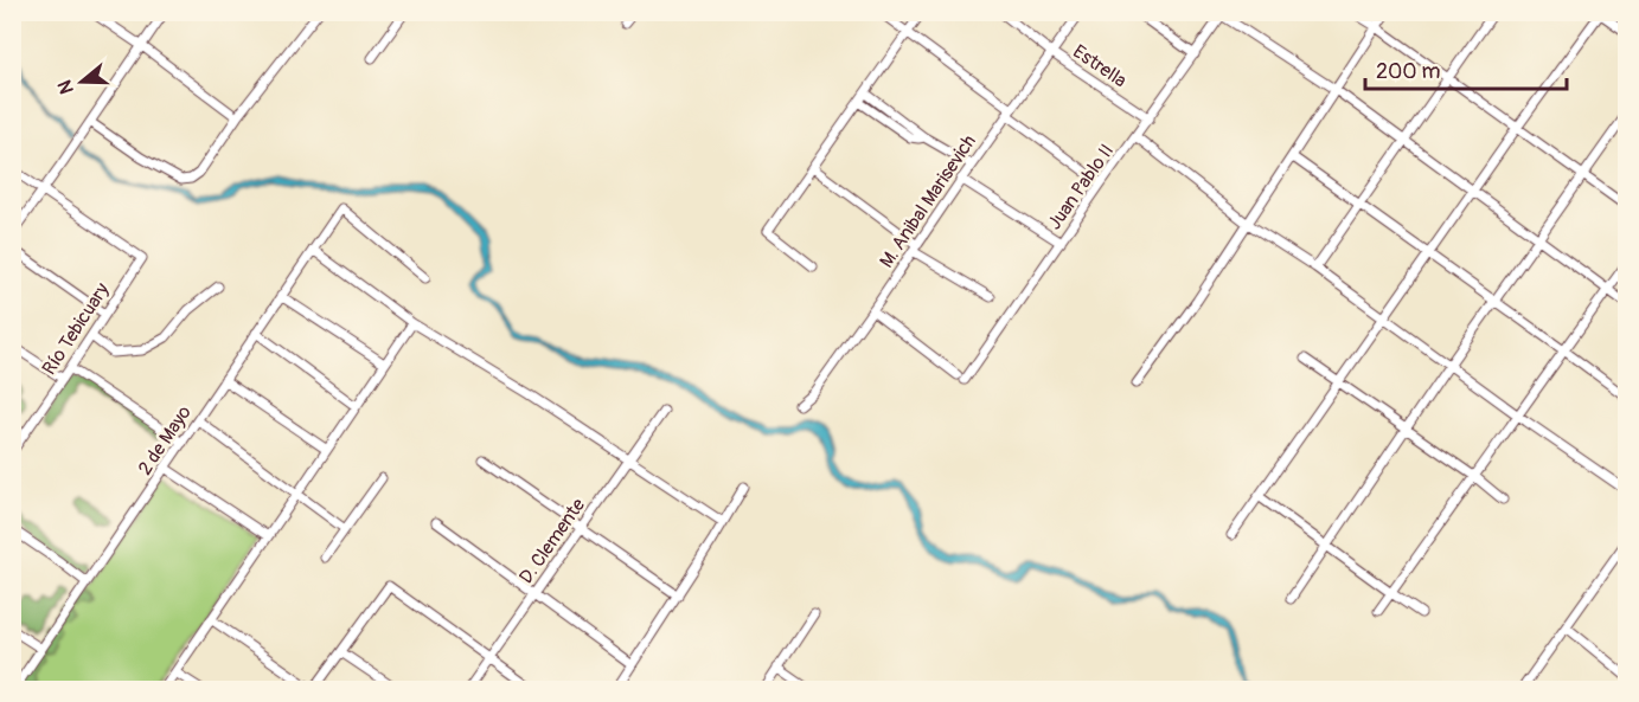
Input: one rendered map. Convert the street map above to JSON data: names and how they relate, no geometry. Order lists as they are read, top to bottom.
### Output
{
  "streets": {
    "street": [
      "Estrella",
      "Juan Pablo II",
      "M. Anibal Marisevich",
      "Río Tebicuary",
      "2 de Mayo",
      "D. Clemente"
    ]
  },
  "crossings": [
    ["Estrella", "Juan Pablo II"],
    ["Estrella", "M. Anibal Marisevich"],
    ["Juan Pablo II", "M. Anibal Marisevich"]
  ],
  "scale_bar": "200 m",
  "north": "left"
}
